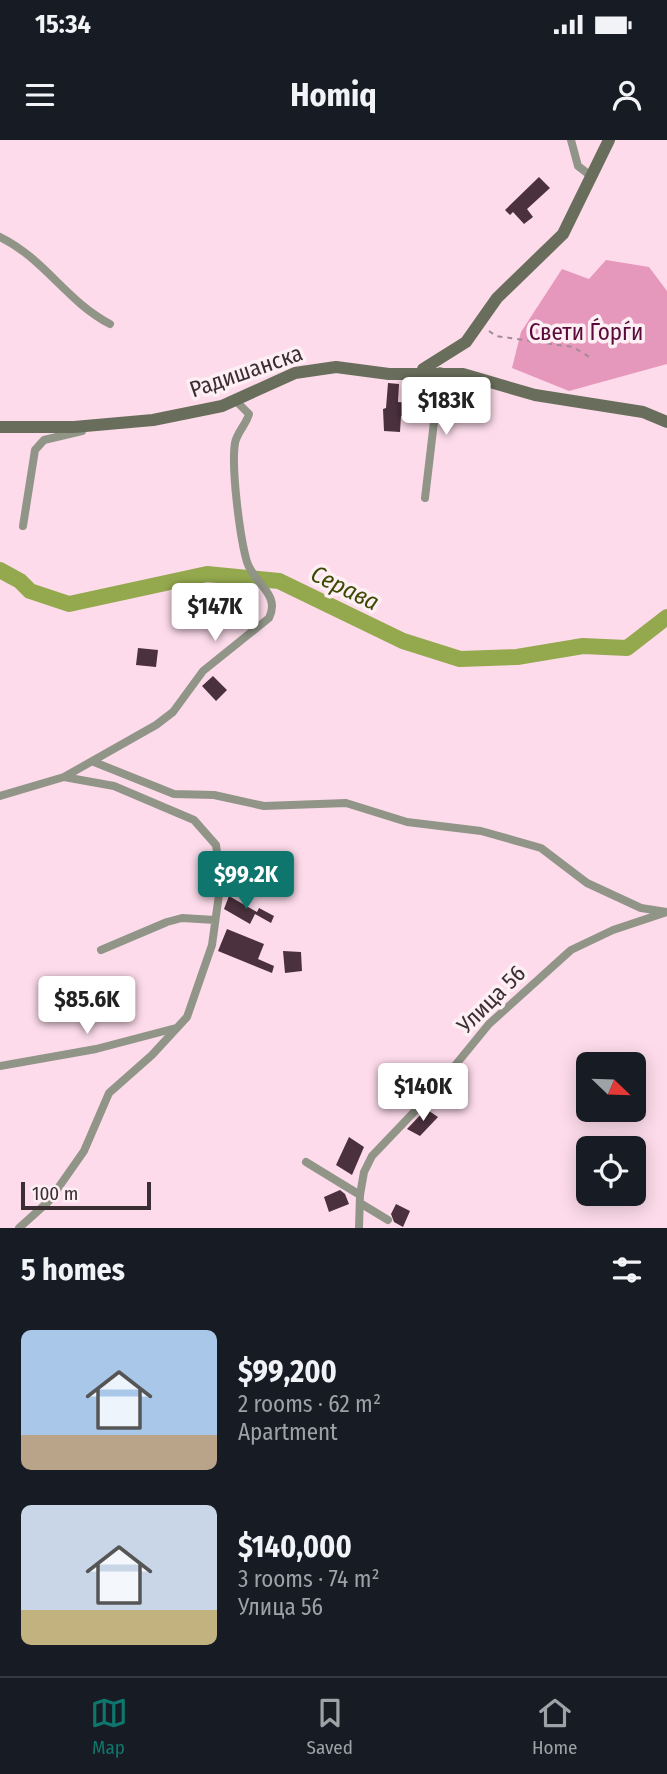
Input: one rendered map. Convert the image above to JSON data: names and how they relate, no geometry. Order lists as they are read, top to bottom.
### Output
{
  "streets": {
    "street": ["Радишанска", "Улица 56"]
  },
  "water": ["Серава"],
  "parks": ["Свети Ѓорѓи"],
  "scale_bar": "100 m",
  "north": "bottom right",
  "page": {
    "status": "15:34",
    "header": "Homiq",
    "price": [
      "$183K",
      "$147K",
      "$99.2K",
      "$85.6K",
      "$140K"
    ],
    "scale": "100 m",
    "heading": "5 homes",
    "list": [
      {
        "name": "$99,200",
        "note": "2 rooms · 62 m² · Apartment"
      },
      {
        "name": "$140,000",
        "note": "3 rooms · 74 m² · Улица 56"
      }
    ],
    "tabs": ["Map", "Saved", "Home"]
  }
}
